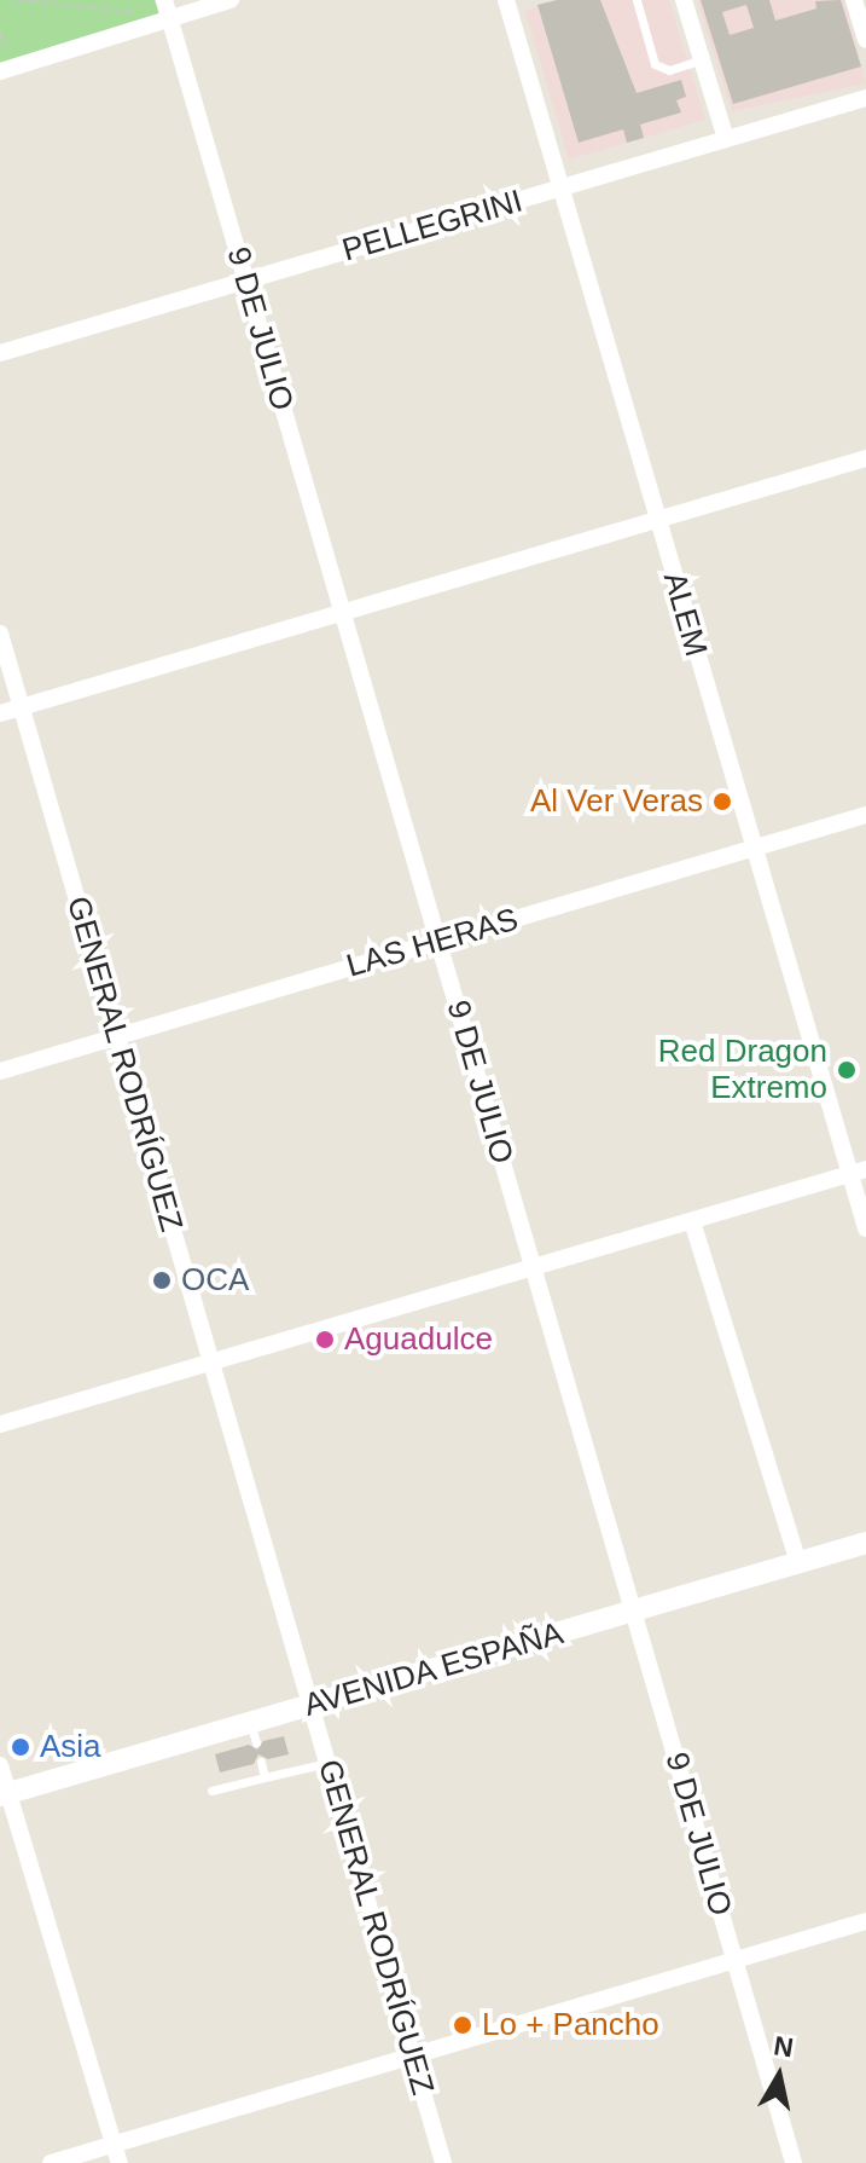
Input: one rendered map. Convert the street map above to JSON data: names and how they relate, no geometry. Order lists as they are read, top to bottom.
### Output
{
  "streets": {
    "main road": ["AVENIDA ESPAÑA"],
    "street": [
      "PELLEGRINI",
      "9 DE JULIO",
      "ALEM",
      "LAS HERAS",
      "GENERAL RODRÍGUEZ"
    ]
  },
  "crossings": [
    ["PELLEGRINI", "9 DE JULIO"],
    ["PELLEGRINI", "ALEM"],
    ["9 DE JULIO", "LAS HERAS"],
    ["9 DE JULIO", "AVENIDA ESPAÑA"],
    ["ALEM", "LAS HERAS"],
    ["LAS HERAS", "GENERAL RODRÍGUEZ"],
    ["GENERAL RODRÍGUEZ", "AVENIDA ESPAÑA"]
  ],
  "places": [
    "Al Ver Veras",
    "Red Dragon Extremo",
    "OCA",
    "Aguadulce",
    "Asia",
    "Lo + Pancho"
  ],
  "north": "top"
}
